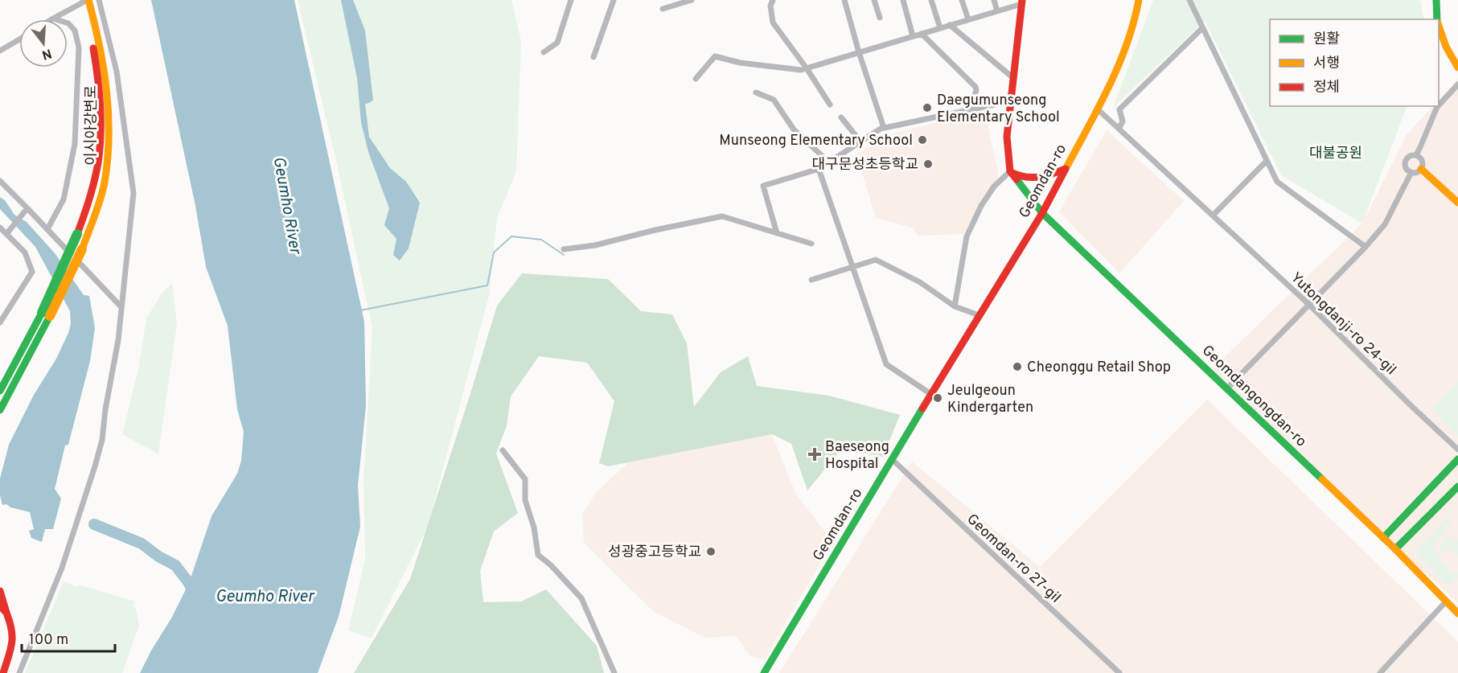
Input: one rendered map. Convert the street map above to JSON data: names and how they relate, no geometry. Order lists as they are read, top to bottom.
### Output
{
  "streets": {
    "main road": ["이시아강변로", "Geomdan-ro", "Geomdangongdan-ro"],
    "street": ["Yutongdanji-ro 24-gil", "Geomdan-ro 27-gil"]
  },
  "crossings": [
    ["Geomdan-ro", "Yutongdanji-ro 24-gil"],
    ["Geomdan-ro", "Geomdangongdan-ro"],
    ["Geomdan-ro", "Geomdan-ro 27-gil"]
  ],
  "water": ["Geumho River"],
  "parks": ["대불공원"],
  "places": {
    "other": [
      "Daegumunseong Elementary School",
      "Munseong Elementary School",
      "대구문성초등학교",
      "Cheonggu Retail Shop",
      "Jeulgeoun Kindergarten",
      "성광중고등학교"
    ],
    "health": ["Baeseong Hospital"]
  },
  "legend": ["원활", "서행", "정체"],
  "scale_bar": "100 m",
  "north": "bottom"
}
